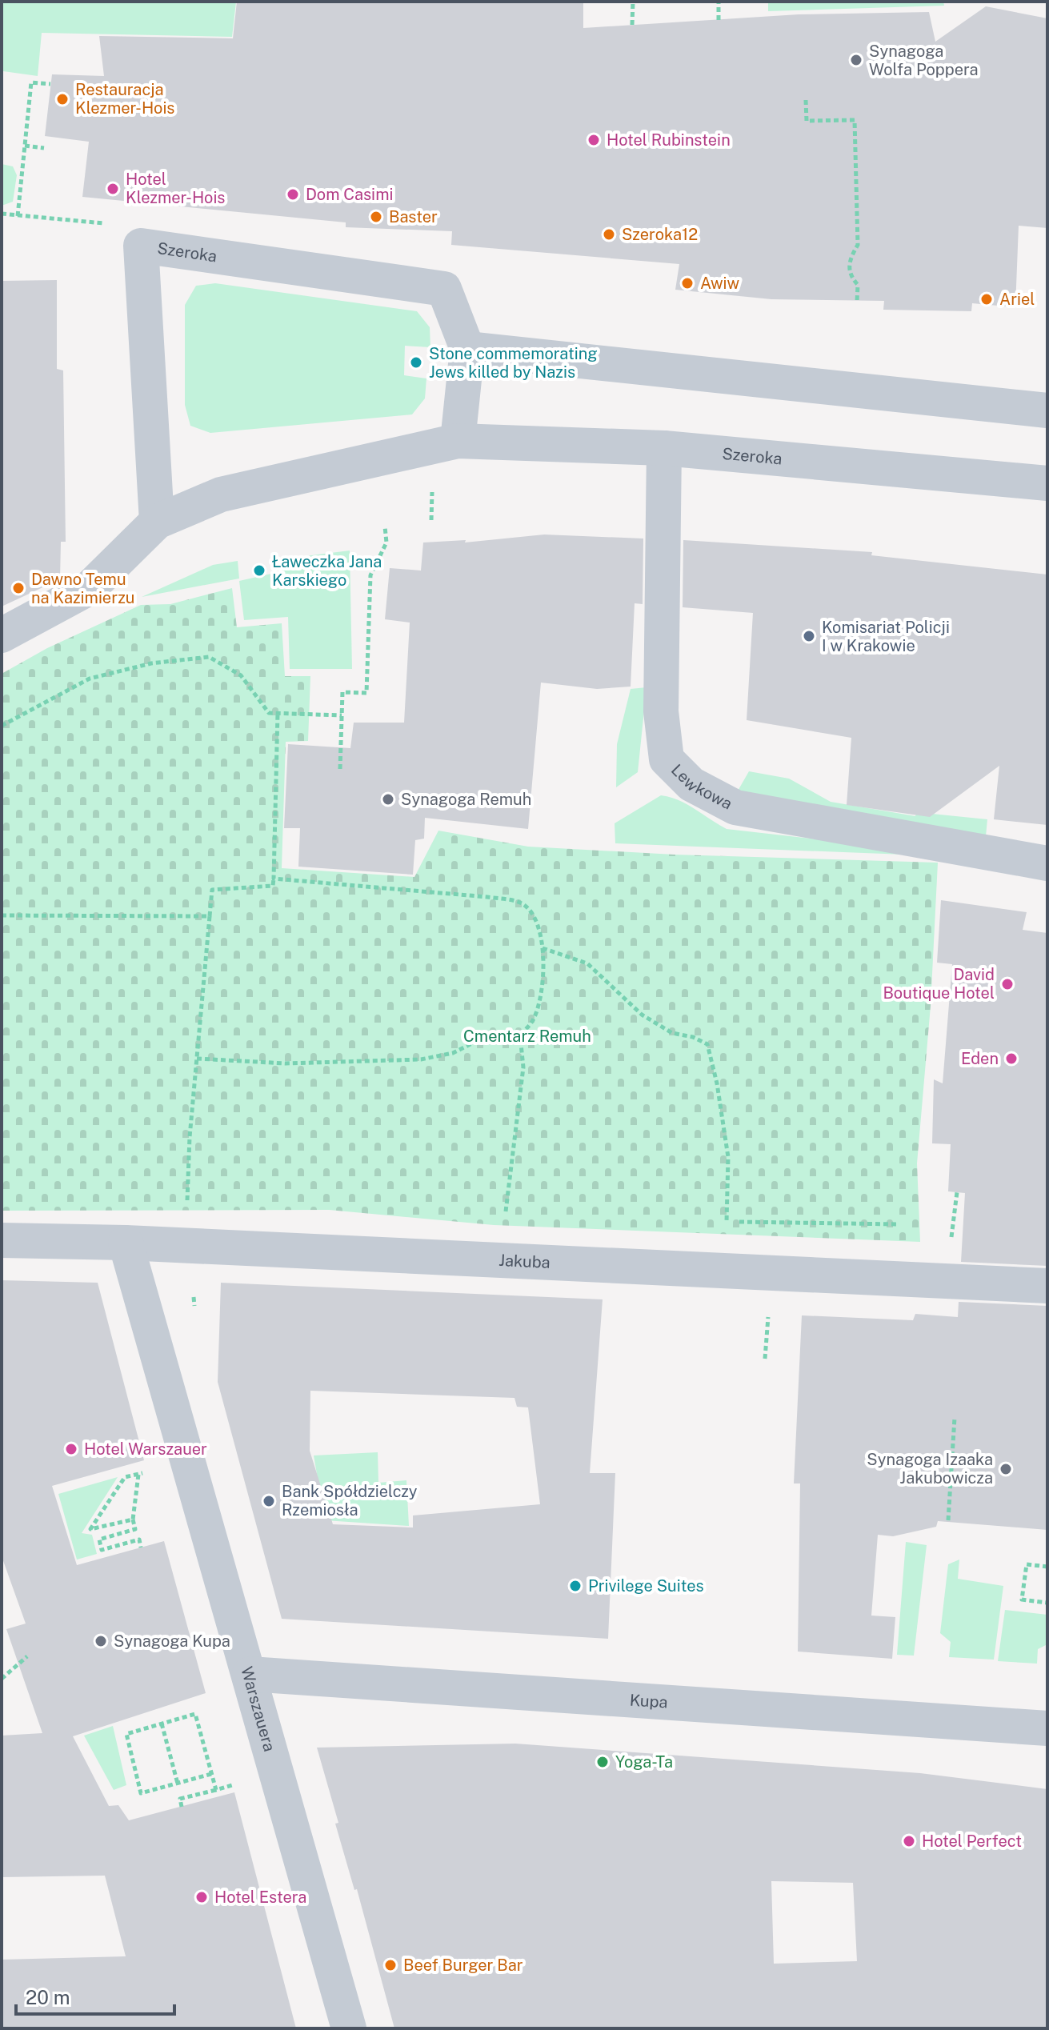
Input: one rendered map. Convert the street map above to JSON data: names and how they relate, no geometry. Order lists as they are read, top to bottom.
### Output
{
  "streets": {
    "street": [
      "Szeroka",
      "Lewkowa",
      "Jakuba",
      "Kupa",
      "Warszauera"
    ]
  },
  "crossings": [
    ["Szeroka", "Lewkowa"],
    ["Jakuba", "Warszauera"],
    ["Kupa", "Warszauera"]
  ],
  "parks": ["Cmentarz Remuh"],
  "places": [
    "Synagoga Wolfa Poppera",
    "Restauracja Klezmer-Hois",
    "Hotel Rubinstein",
    "Hotel Klezmer-Hois",
    "Dom Casimi",
    "Baster",
    "Szeroka12",
    "Awiw",
    "Ariel",
    "Stone commemorating Jews killed by Nazis",
    "Ławeczka Jana Karskiego",
    "Dawno Temu na Kazimierzu",
    "Komisariat Policji I w Krakowie",
    "Synagoga Remuh",
    "David Boutique Hotel",
    "Eden",
    "Hotel Warszauer",
    "Synagoga Izaaka Jakubowicza",
    "Bank Spółdzielczy Rzemiosła",
    "Privilege Suites",
    "Synagoga Kupa",
    "Yoga-Ta",
    "Hotel Perfect",
    "Hotel Estera",
    "Beef Burger Bar"
  ],
  "scale_bar": "20 m"
}
